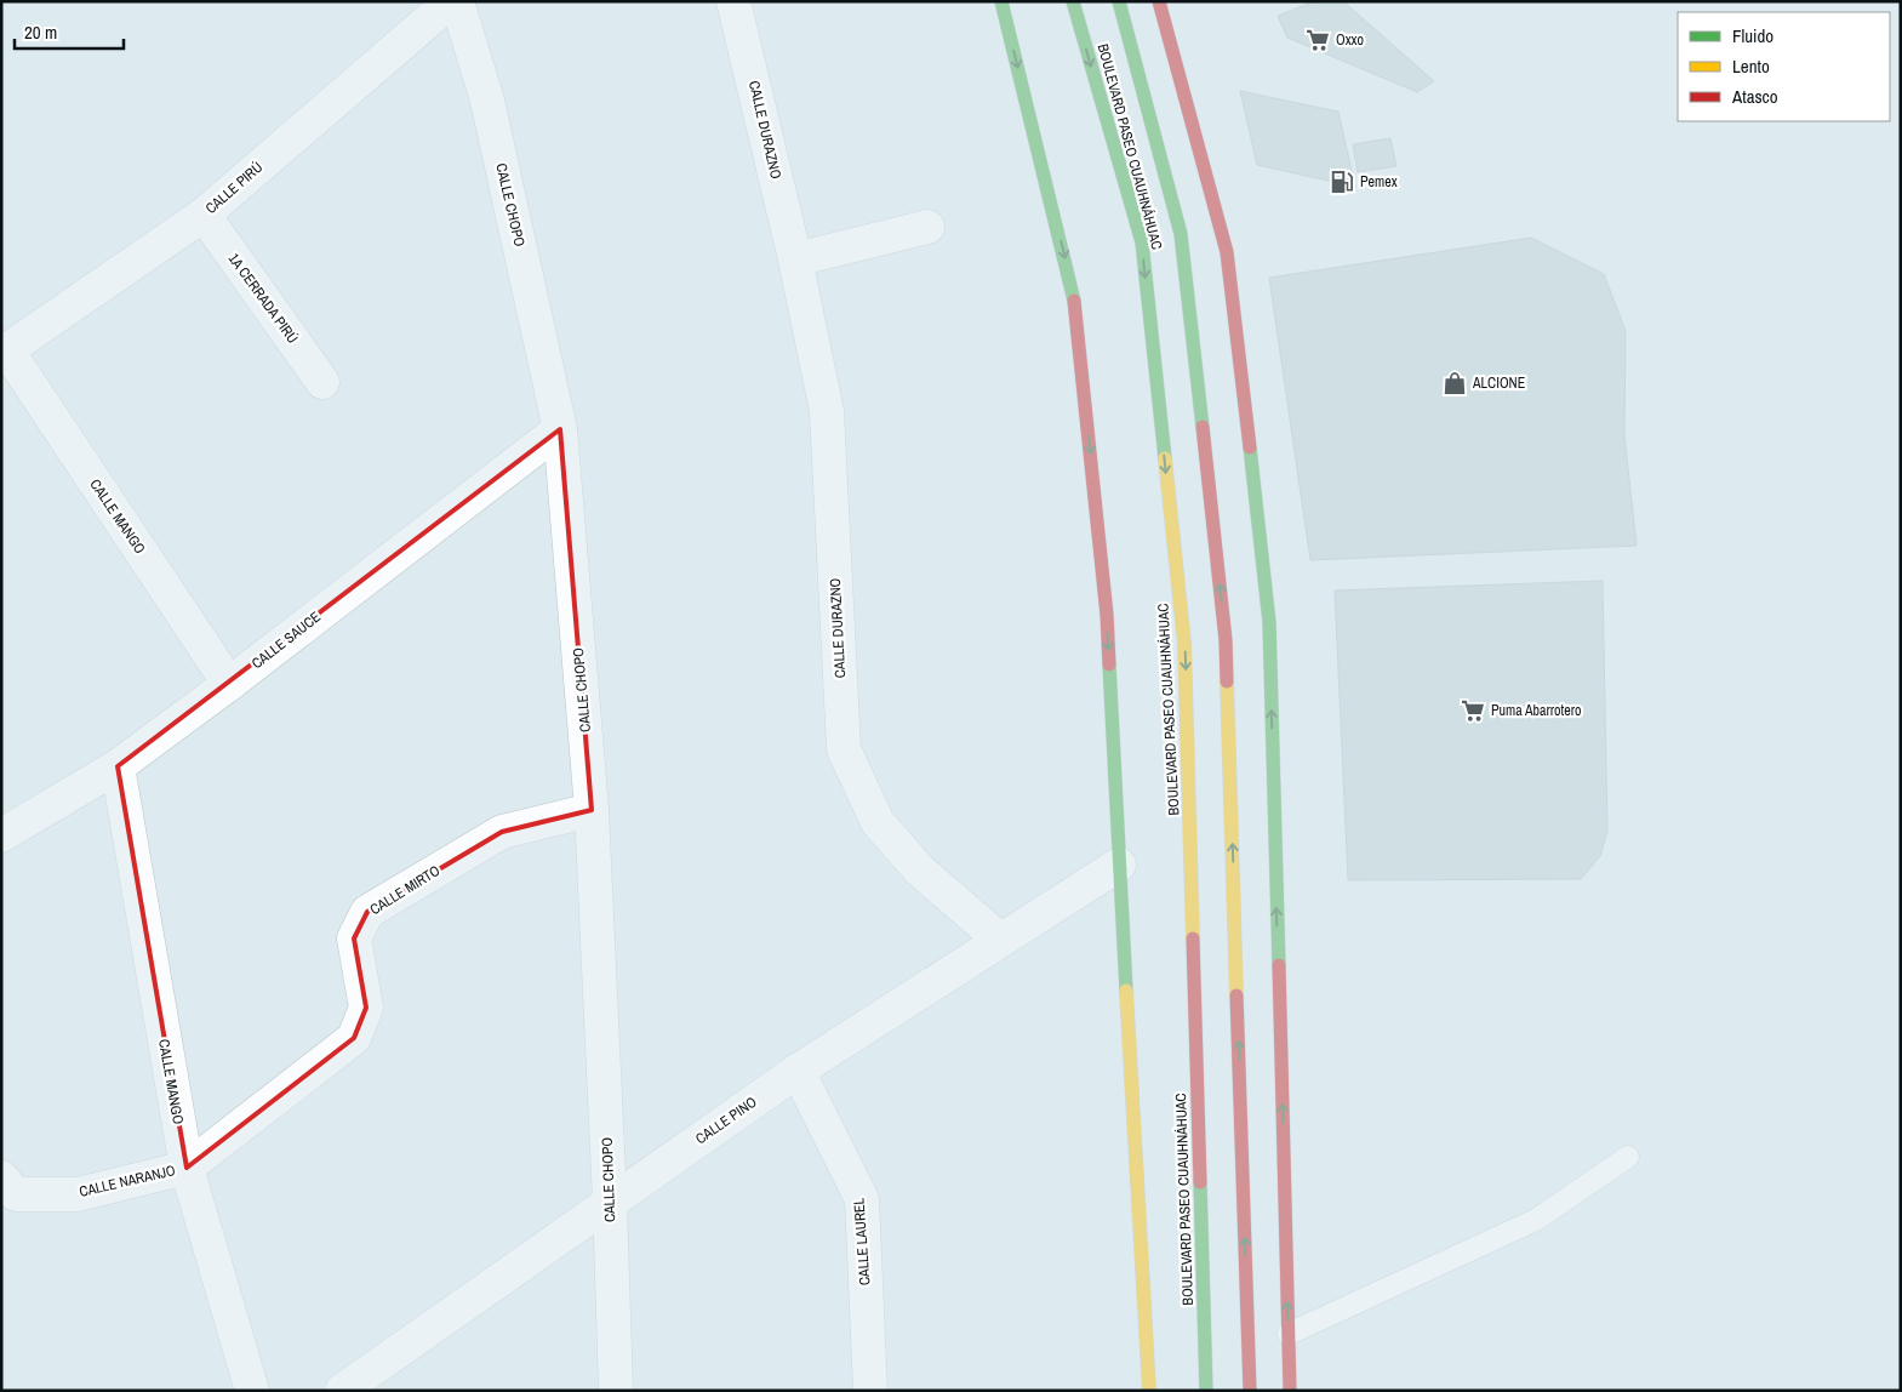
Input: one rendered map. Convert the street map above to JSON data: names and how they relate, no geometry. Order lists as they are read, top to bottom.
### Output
{
  "streets": {
    "street": [
      "CALLE DURAZNO",
      "BOULEVARD PASEO CUAUHNÁHUAC",
      "CALLE PIRÚ",
      "CALLE CHOPO",
      "1A CERRADA PIRÚ",
      "CALLE MANGO",
      "CALLE SAUCE",
      "CALLE MIRTO",
      "CALLE PINO",
      "CALLE NARANJO",
      "CALLE LAUREL"
    ]
  },
  "crossings": [
    ["CALLE DURAZNO", "CALLE PINO"],
    ["CALLE PIRÚ", "1A CERRADA PIRÚ"],
    ["CALLE PIRÚ", "CALLE MANGO"],
    ["CALLE CHOPO", "CALLE SAUCE"],
    ["CALLE CHOPO", "CALLE MIRTO"],
    ["CALLE CHOPO", "CALLE PINO"],
    ["CALLE MANGO", "CALLE SAUCE"],
    ["CALLE MANGO", "CALLE MIRTO"],
    ["CALLE MANGO", "CALLE NARANJO"],
    ["CALLE MIRTO", "CALLE NARANJO"],
    ["CALLE PINO", "CALLE LAUREL"]
  ],
  "places": {
    "supermarket": ["Oxxo", "Puma Abarrotero"],
    "fuel station": ["Pemex"],
    "shop": ["ALCIONE"]
  },
  "legend": ["Fluido", "Lento", "Atasco"],
  "scale_bar": "20 m"
}
